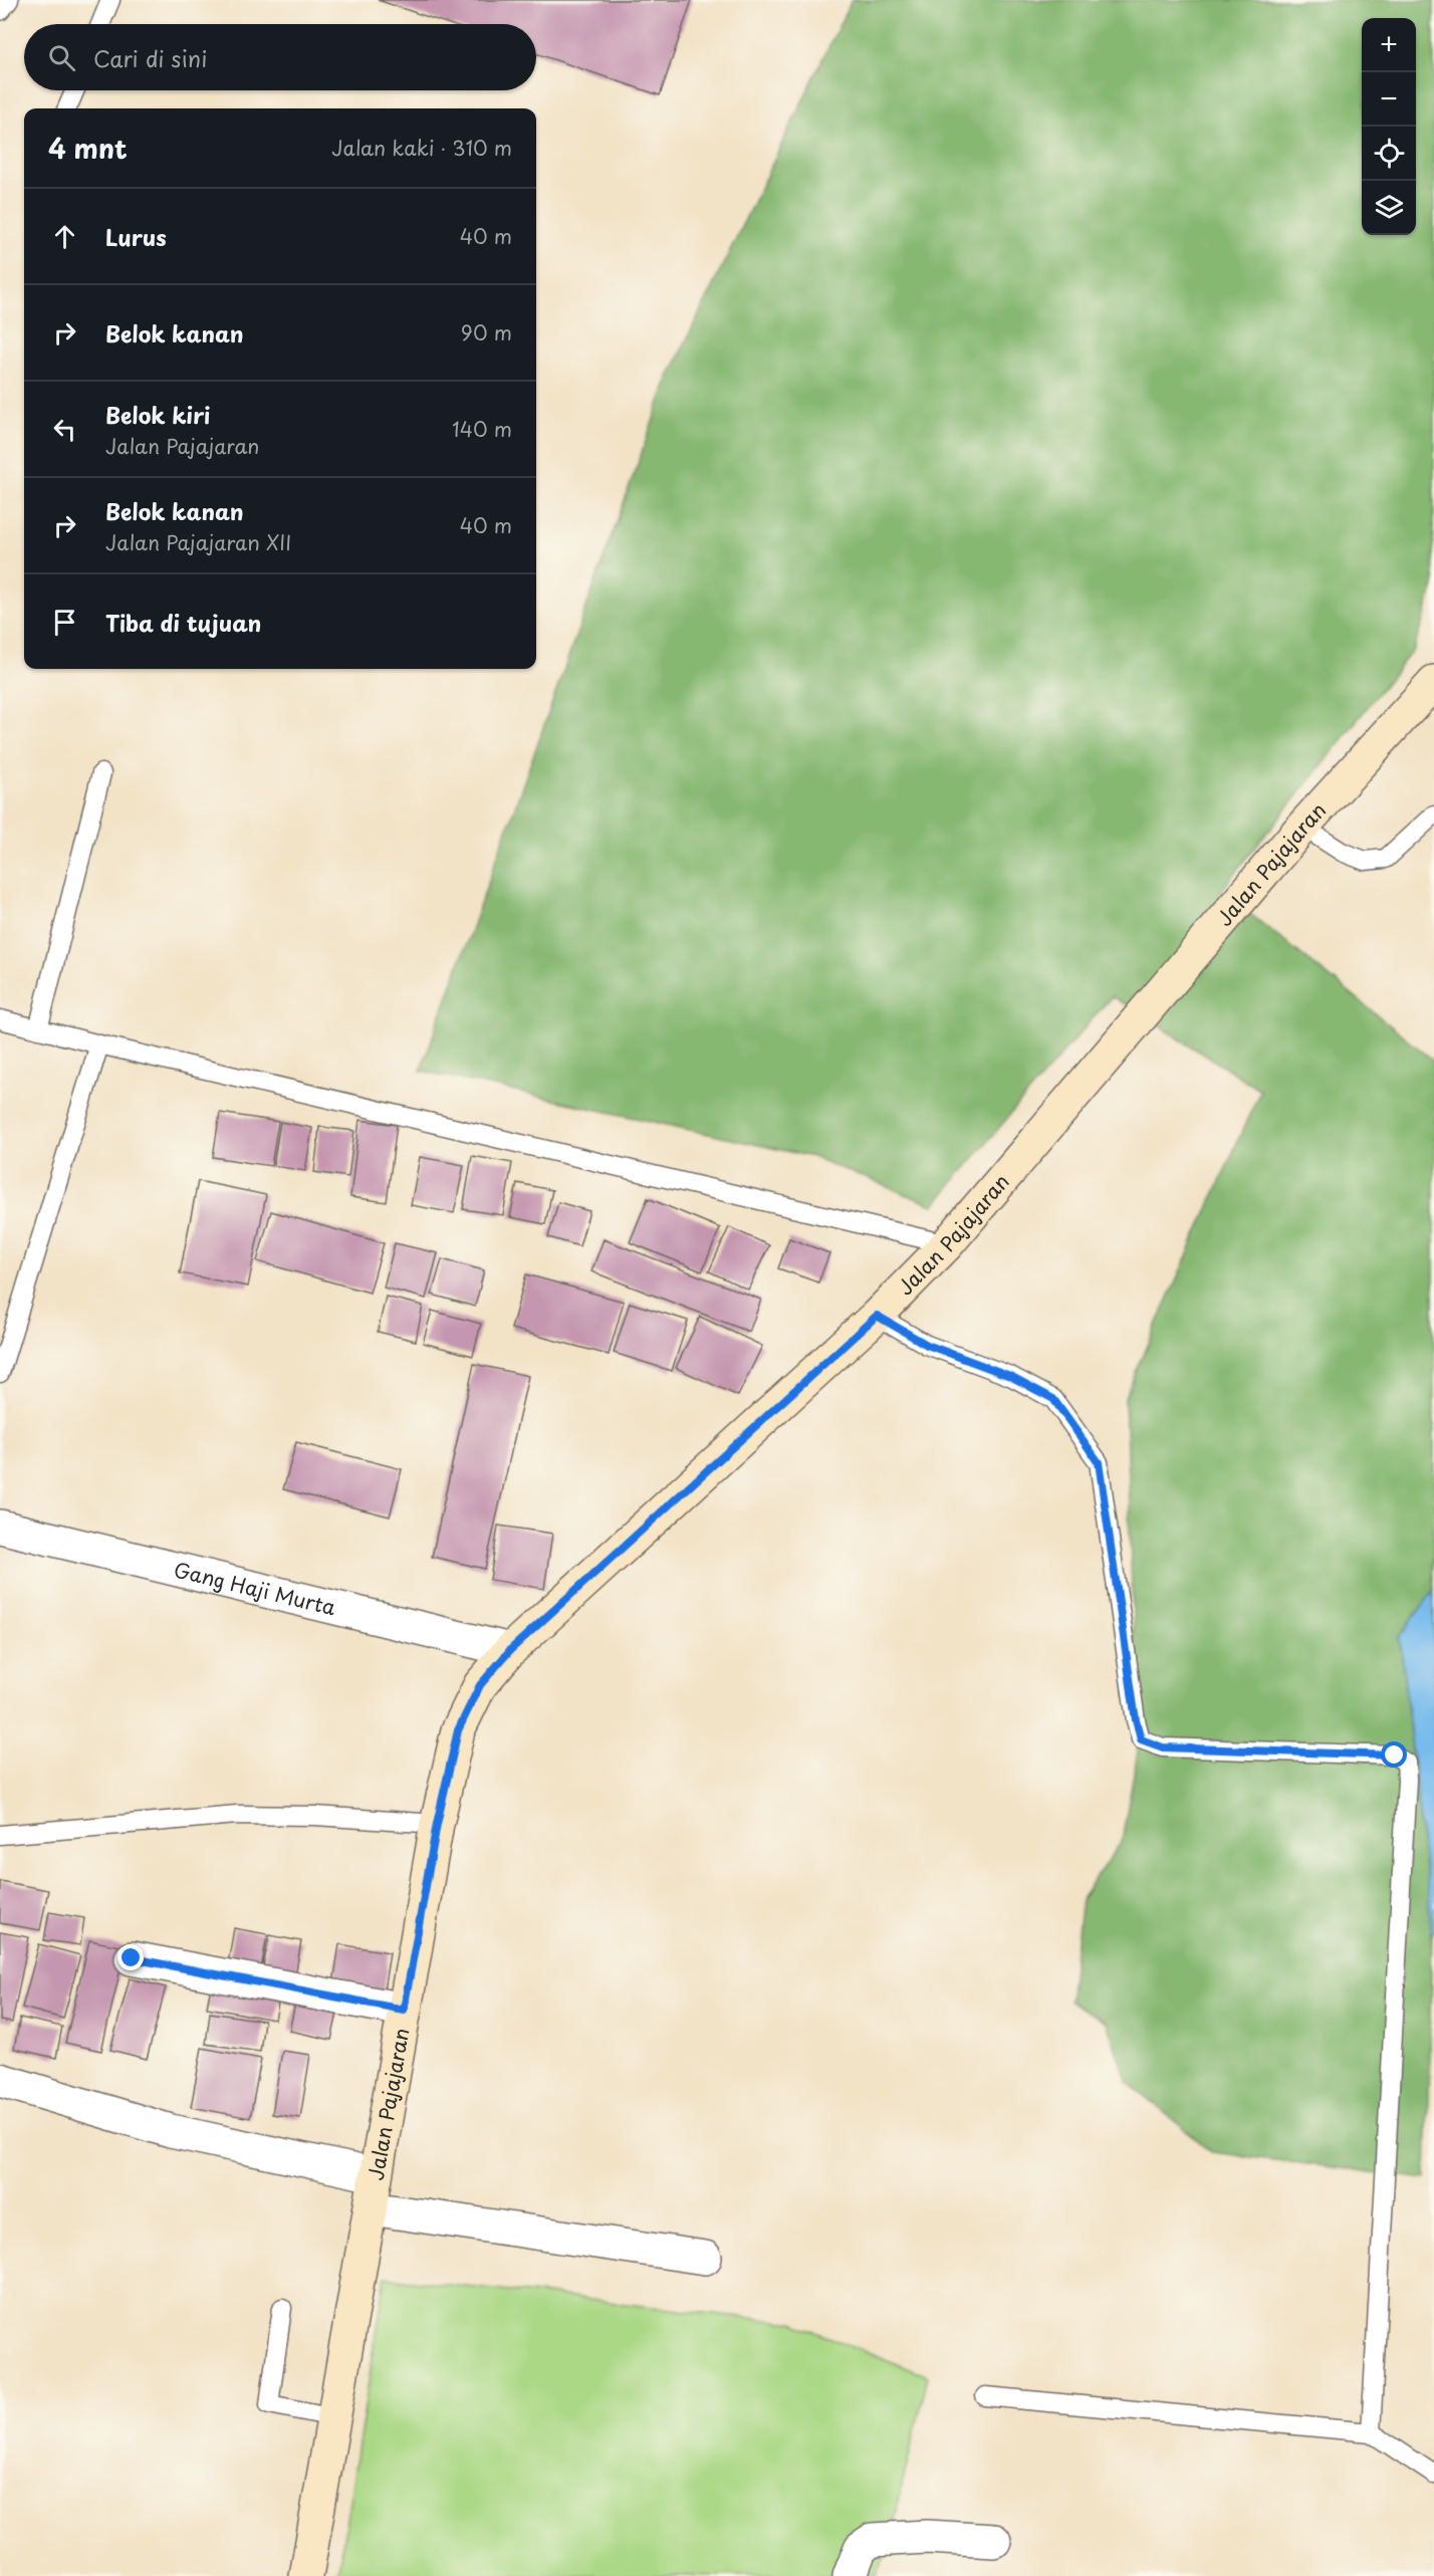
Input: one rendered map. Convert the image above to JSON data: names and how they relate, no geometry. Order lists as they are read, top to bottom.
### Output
{
  "streets": {
    "main road": ["Jalan Pajajaran"],
    "street": ["Gang Haji Murta"]
  },
  "crossings": [
    ["Jalan Pajajaran", "Gang Haji Murta"]
  ],
  "page": {
    "map_buttons": ["+", "−"],
    "search": "Cari di sini",
    "heading": ["4 mnt", "Jalan kaki · 310 m"],
    "list": [
      ["Lurus", "40 m"],
      ["Belok kanan", "90 m"],
      ["Belok kiri", "Jalan Pajajaran", "140 m"],
      ["Belok kanan", "Jalan Pajajaran XII", "40 m"],
      "Tiba di tujuan"
    ]
  }
}
